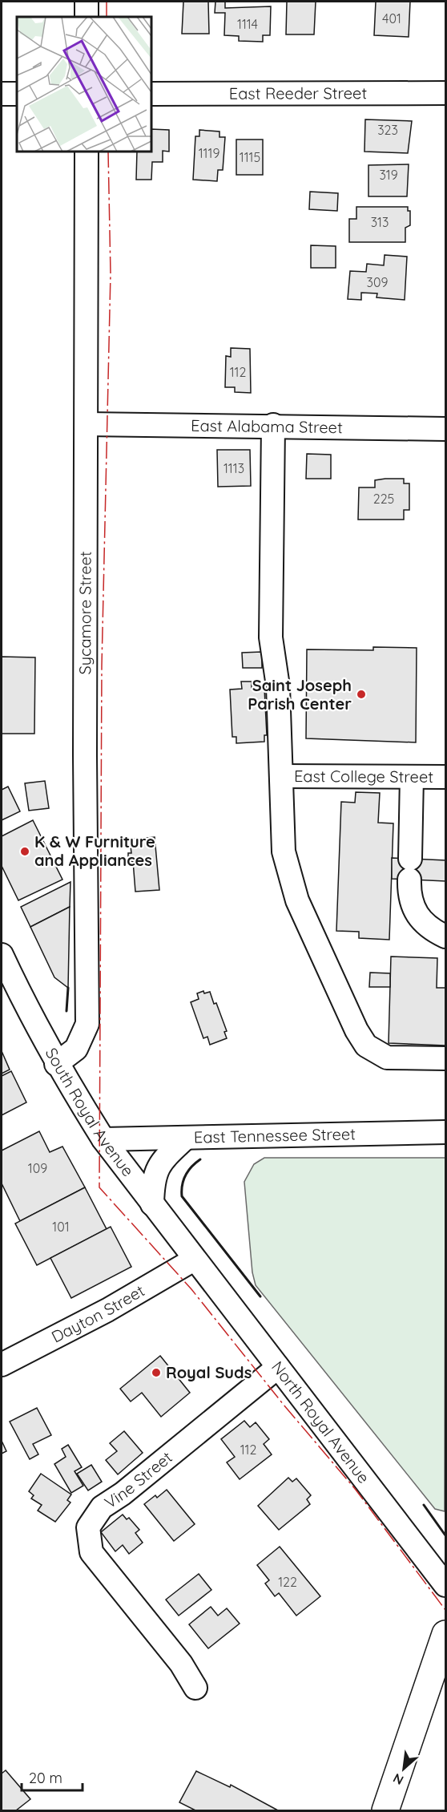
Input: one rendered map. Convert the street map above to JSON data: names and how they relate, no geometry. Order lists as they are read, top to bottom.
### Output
{
  "streets": {
    "street": [
      "East Reeder Street",
      "East Alabama Street",
      "Sycamore Street",
      "East College Street",
      "South Royal Avenue",
      "East Tennessee Street",
      "Dayton Street",
      "North Royal Avenue",
      "Vine Street"
    ]
  },
  "crossings": [
    ["East Alabama Street", "Sycamore Street"],
    ["Sycamore Street", "South Royal Avenue"],
    ["South Royal Avenue", "East Tennessee Street"],
    ["South Royal Avenue", "Dayton Street"],
    ["South Royal Avenue", "North Royal Avenue"],
    ["Dayton Street", "North Royal Avenue"],
    ["North Royal Avenue", "Vine Street"]
  ],
  "places": ["Saint Joseph Parish Center", "K & W Furniture and Appliances", "Royal Suds"],
  "house_numbers": [
    "401",
    "1114",
    "323",
    "1119",
    "1115",
    "319",
    "313",
    "309",
    "112",
    "1113",
    "225",
    "109",
    "101",
    "112",
    "122"
  ],
  "scale_bar": "20 m",
  "north": "bottom left"
}
